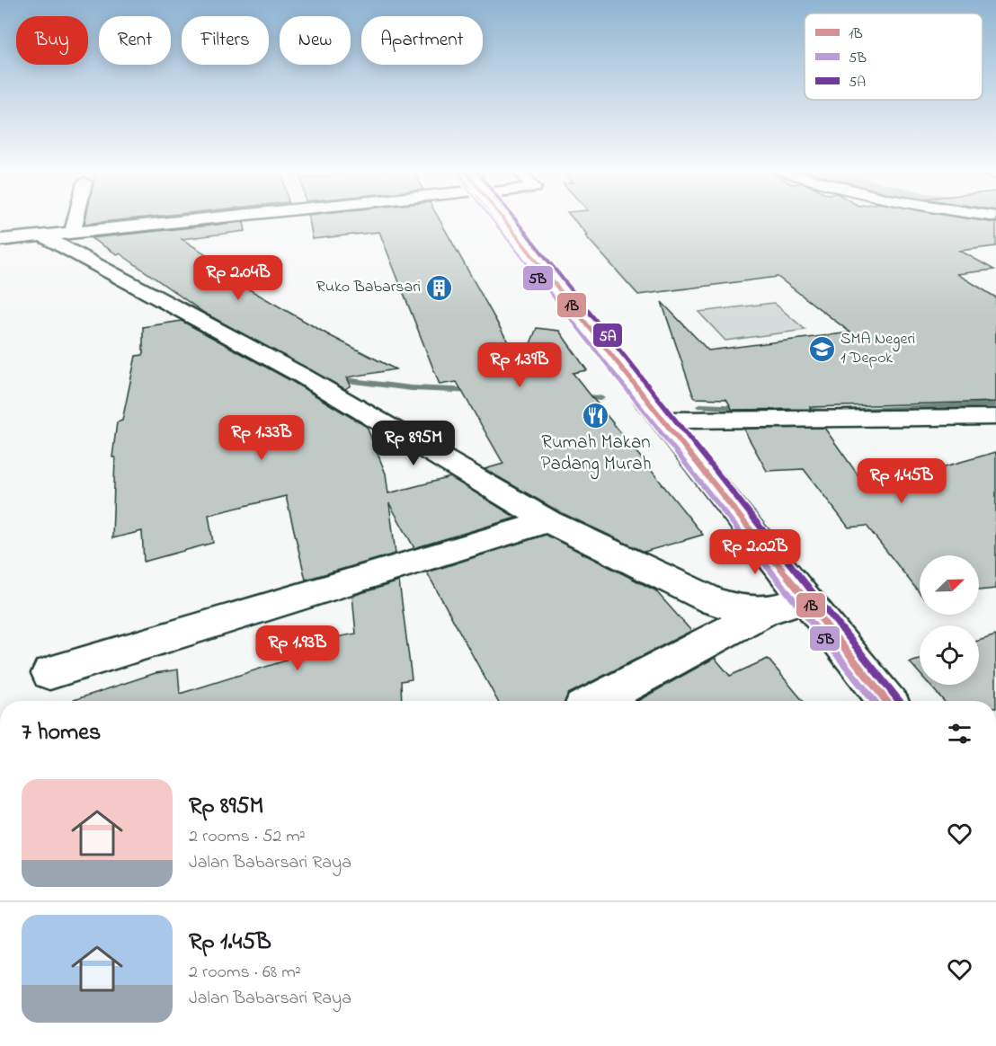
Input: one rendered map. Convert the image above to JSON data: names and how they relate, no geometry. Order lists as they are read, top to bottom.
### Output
{
  "places": {
    "building": ["Ruko Babarsari"],
    "school or university": ["SMA Negeri 1 Depok"],
    "restaurant": ["Rumah Makan Padang Murah"]
  },
  "lines": ["transit line 1B", "transit line 5B", "transit line 5A"],
  "legend": ["1B", "5B", "5A"],
  "north": "top right",
  "page": {
    "chip": [
      "Buy",
      "Rent",
      "Filters",
      "New",
      "Apartment"
    ],
    "price": [
      "Rp 2.04B",
      "Rp 1.39B",
      "Rp 1.33B",
      "Rp 895M",
      "Rp 1.45B",
      "Rp 2.02B",
      "Rp 1.93B"
    ],
    "heading": "7 homes",
    "list": [
      {
        "name": "Rp 895M",
        "note": "2 rooms · 52 m² · Jalan Babarsari Raya"
      },
      {
        "name": "Rp 1.45B",
        "note": "2 rooms · 68 m² · Jalan Babarsari Raya"
      }
    ]
  }
}
